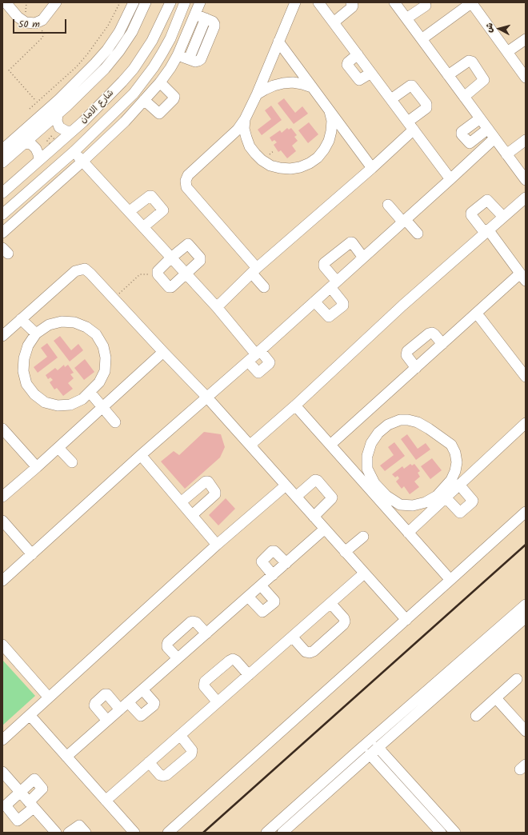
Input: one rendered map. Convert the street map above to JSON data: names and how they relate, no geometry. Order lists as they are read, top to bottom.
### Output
{
  "streets": {
    "street": ["شارع الامان"]
  },
  "scale_bar": "50 m",
  "north": "left"
}
